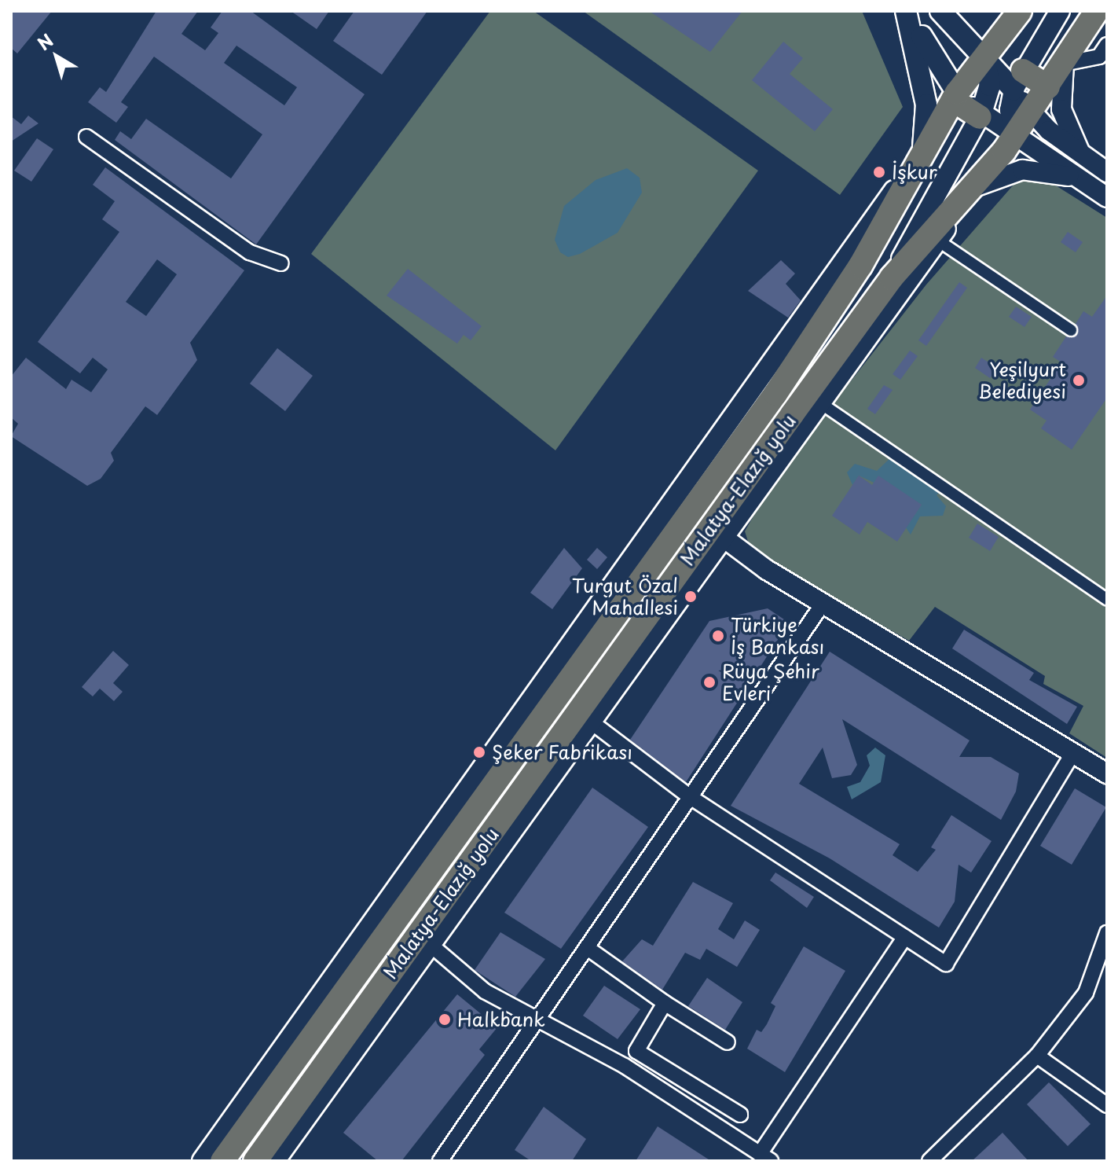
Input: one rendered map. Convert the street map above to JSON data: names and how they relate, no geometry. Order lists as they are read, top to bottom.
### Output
{
  "streets": {
    "highway": ["Malatya-Elazığ yolu"]
  },
  "places": [
    "İşkur",
    "Yeşilyurt Belediyesi",
    "Turgut Özal Mahallesi",
    "Türkiye İş Bankası",
    "Rüya Şehir Evleri",
    "Şeker Fabrikası",
    "Halkbank"
  ],
  "north": "top left"
}
